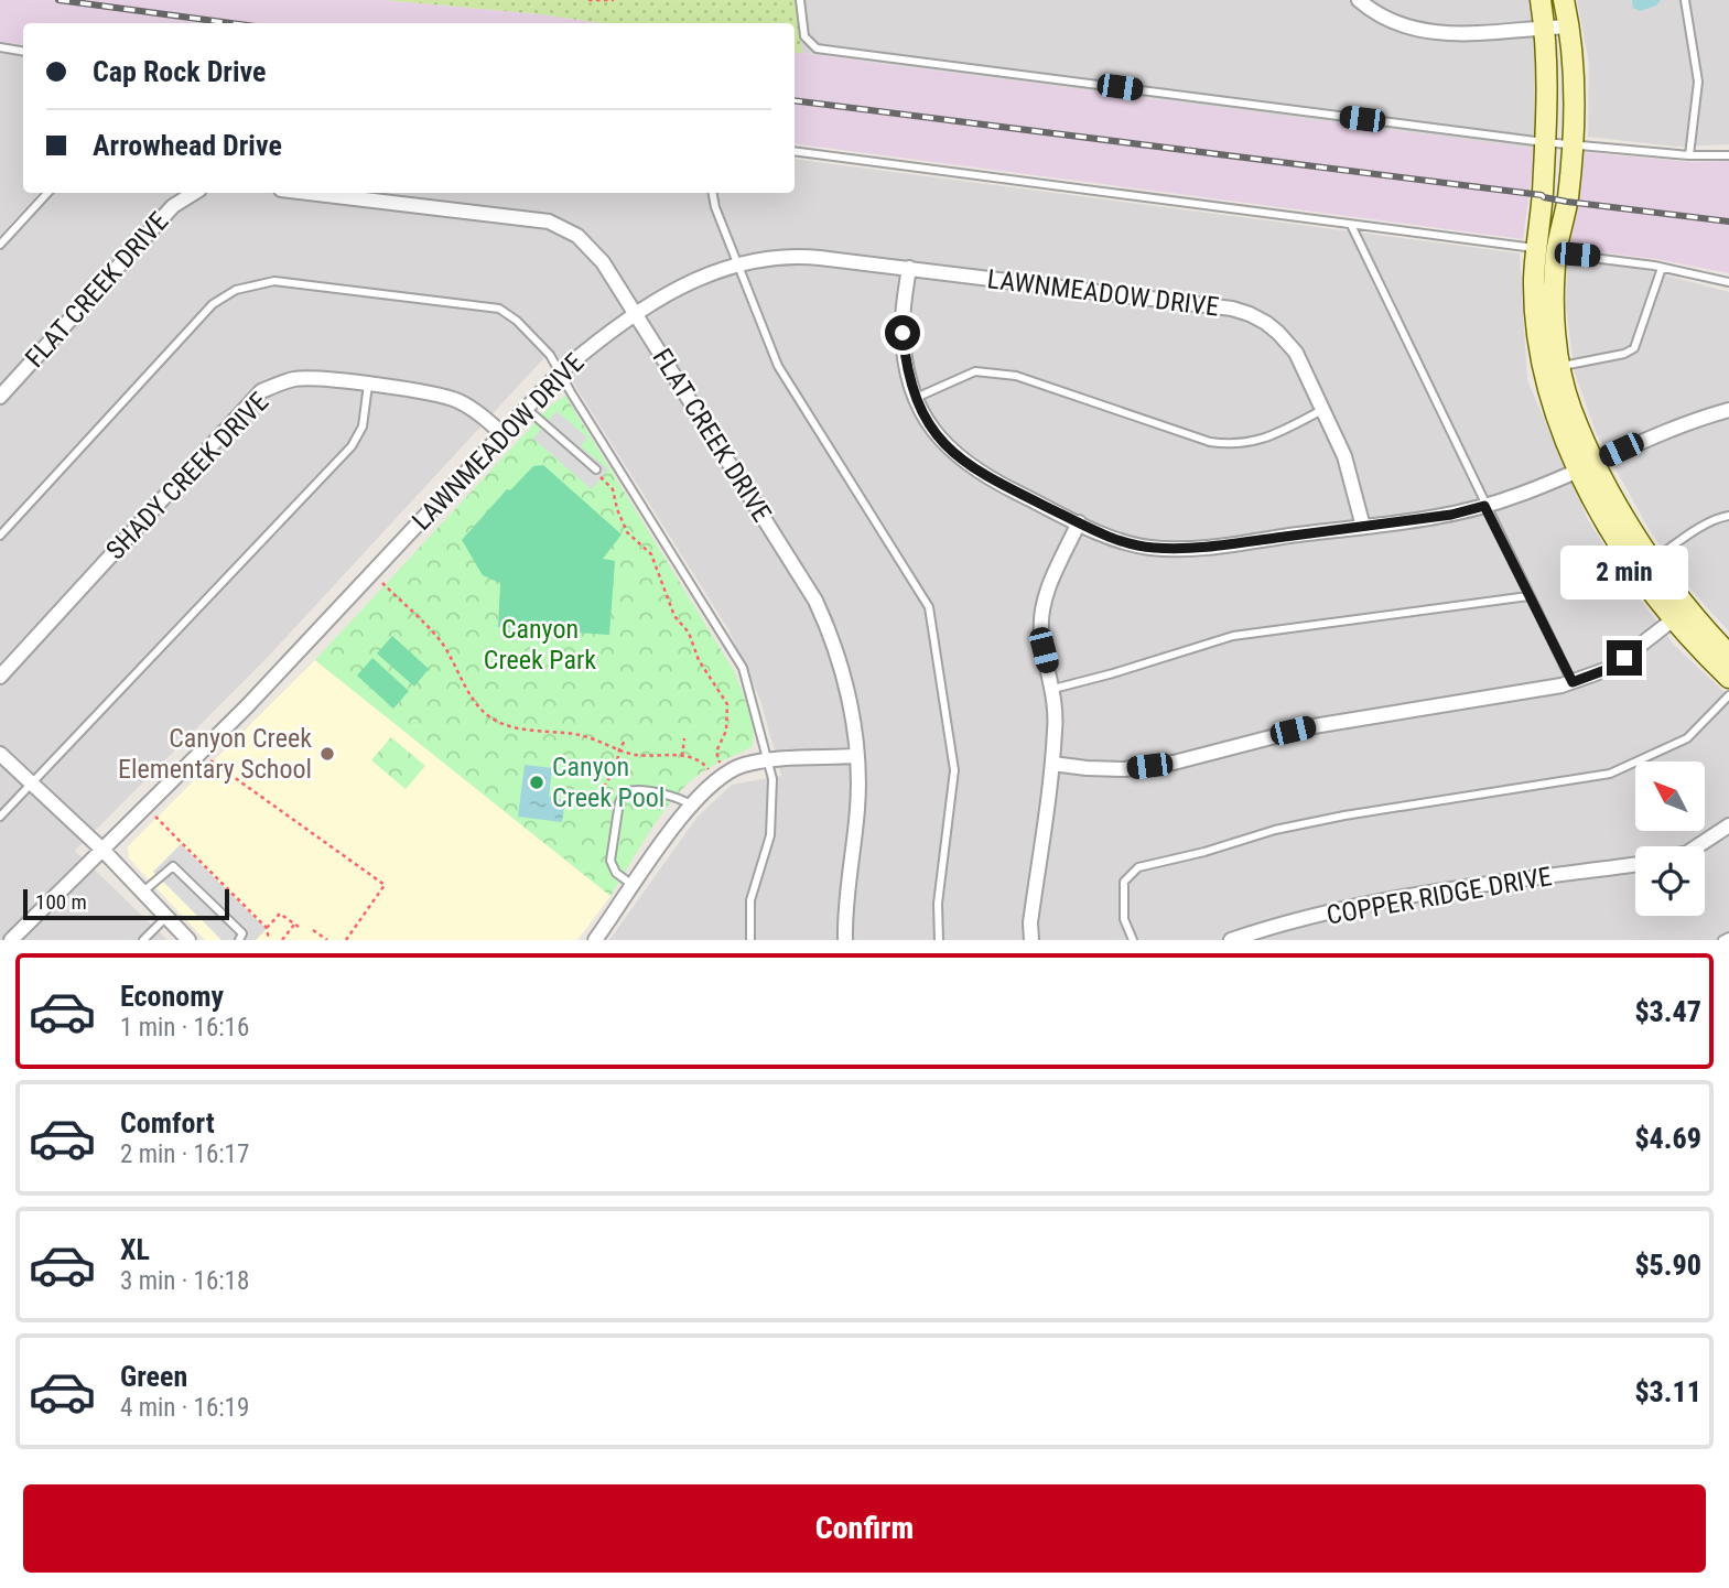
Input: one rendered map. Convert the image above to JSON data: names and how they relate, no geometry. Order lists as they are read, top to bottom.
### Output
{
  "streets": {
    "street": [
      "FLAT CREEK DRIVE",
      "LAWNMEADOW DRIVE",
      "SHADY CREEK DRIVE",
      "COPPER RIDGE DRIVE"
    ]
  },
  "crossings": [
    ["FLAT CREEK DRIVE", "LAWNMEADOW DRIVE"],
    ["LAWNMEADOW DRIVE", "SHADY CREEK DRIVE"]
  ],
  "parks": ["Canyon Creek Park"],
  "places": ["Canyon Creek Elementary School", "Canyon Creek Pool"],
  "scale_bar": "100 m",
  "north": "top left",
  "page": {
    "banner": ["Cap Rock Drive", "Arrowhead Drive"],
    "bubble": "2 min",
    "scale": "100 m",
    "list": [
      {
        "name": "Economy",
        "note": "1 min · 16:16",
        "value": "$3.47"
      },
      {
        "name": "Comfort",
        "note": "2 min · 16:17",
        "value": "$4.69"
      },
      {
        "name": "XL",
        "note": "3 min · 16:18",
        "value": "$5.90"
      },
      {
        "name": "Green",
        "note": "4 min · 16:19",
        "value": "$3.11"
      }
    ],
    "buttons": "Confirm"
  }
}
